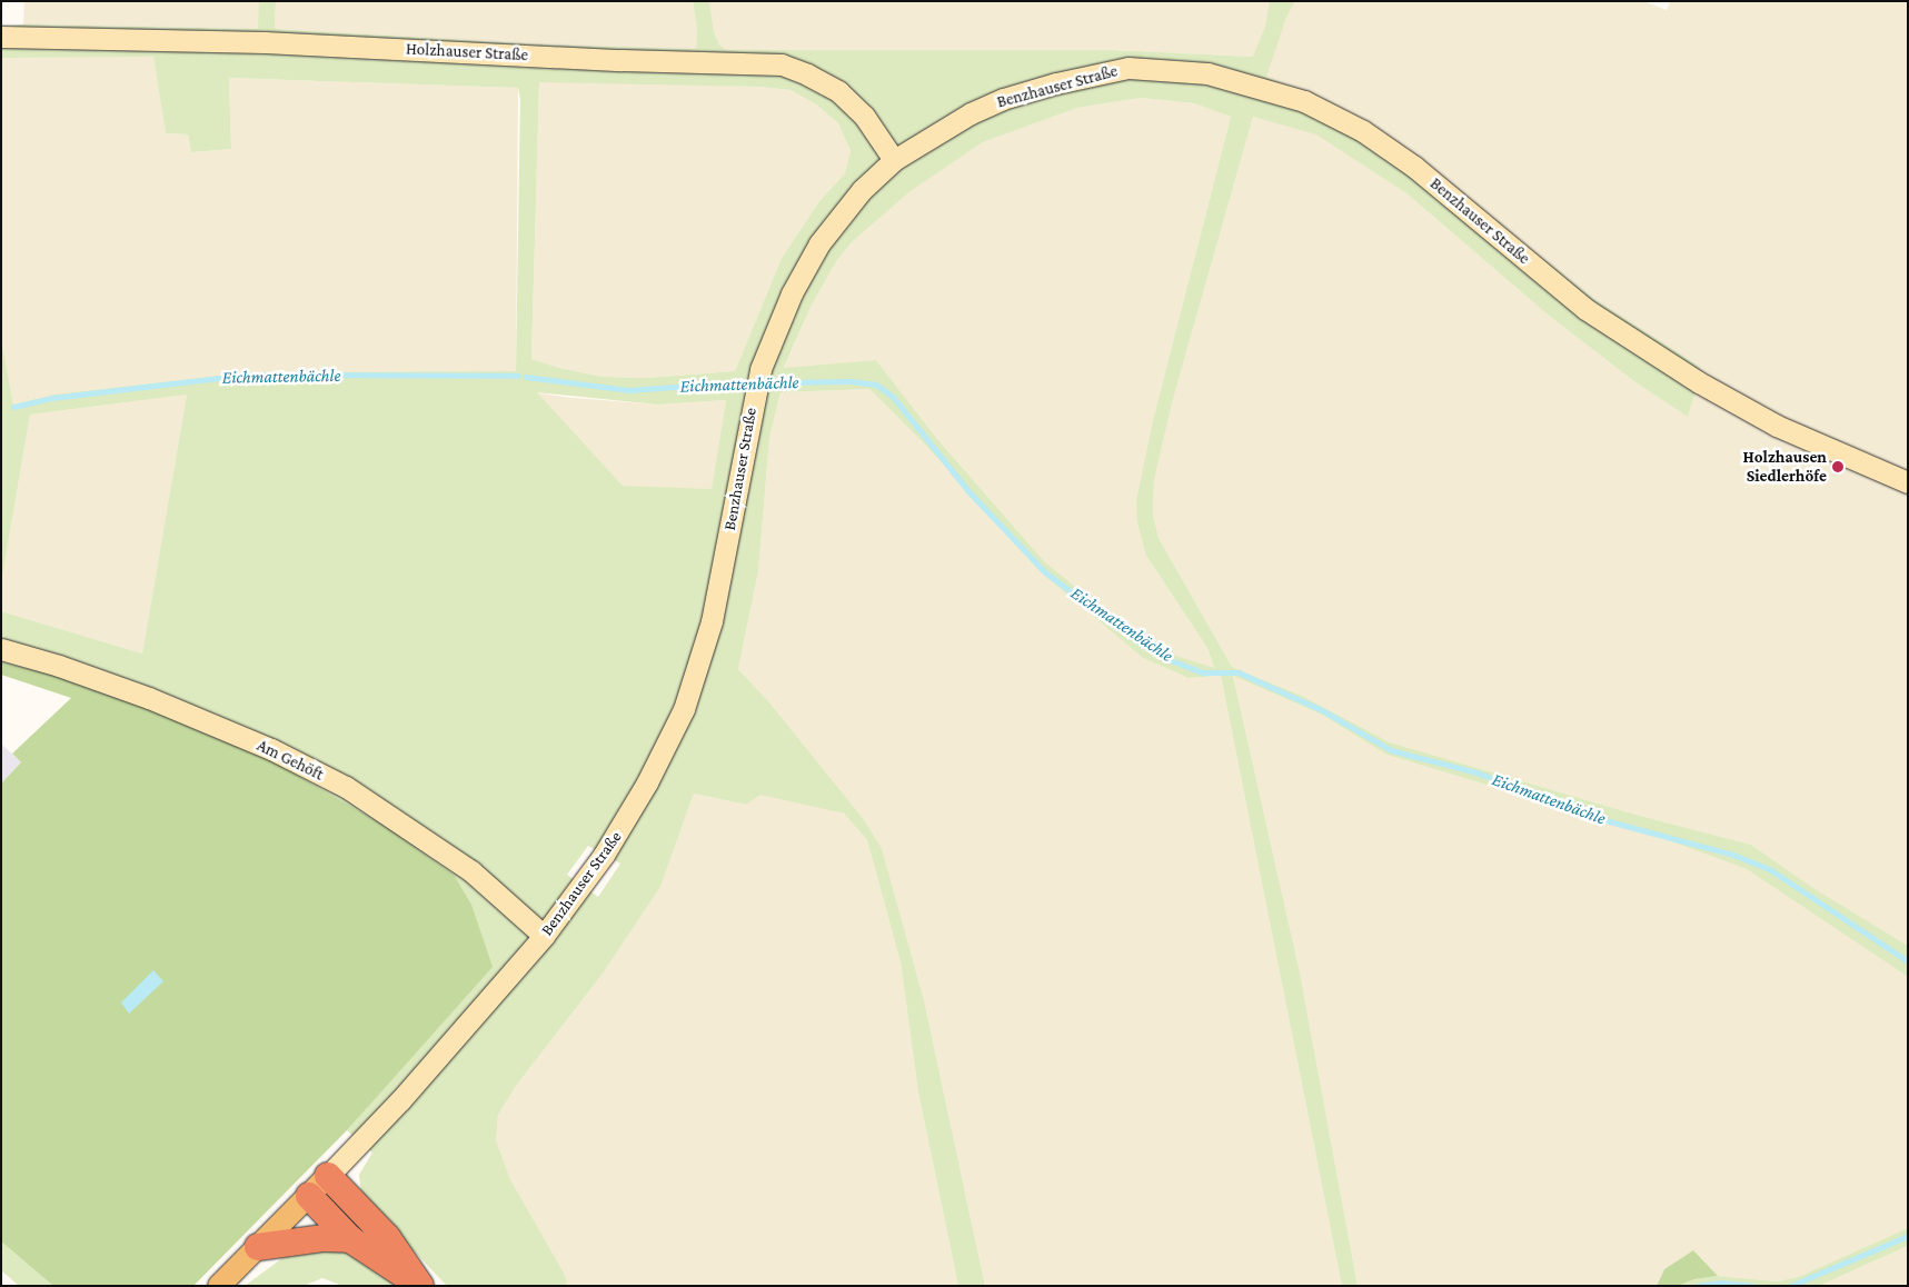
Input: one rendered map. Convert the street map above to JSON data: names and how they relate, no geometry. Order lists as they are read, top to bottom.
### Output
{
  "streets": {
    "main road": ["Holzhauser Straße", "Benzhauser Straße", "Am Gehöft"]
  },
  "crossings": [
    ["Holzhauser Straße", "Benzhauser Straße"],
    ["Benzhauser Straße", "Am Gehöft"]
  ],
  "water": ["Eichmattenbächle"],
  "places": ["Holzhausen Siedlerhöfe"]
}
